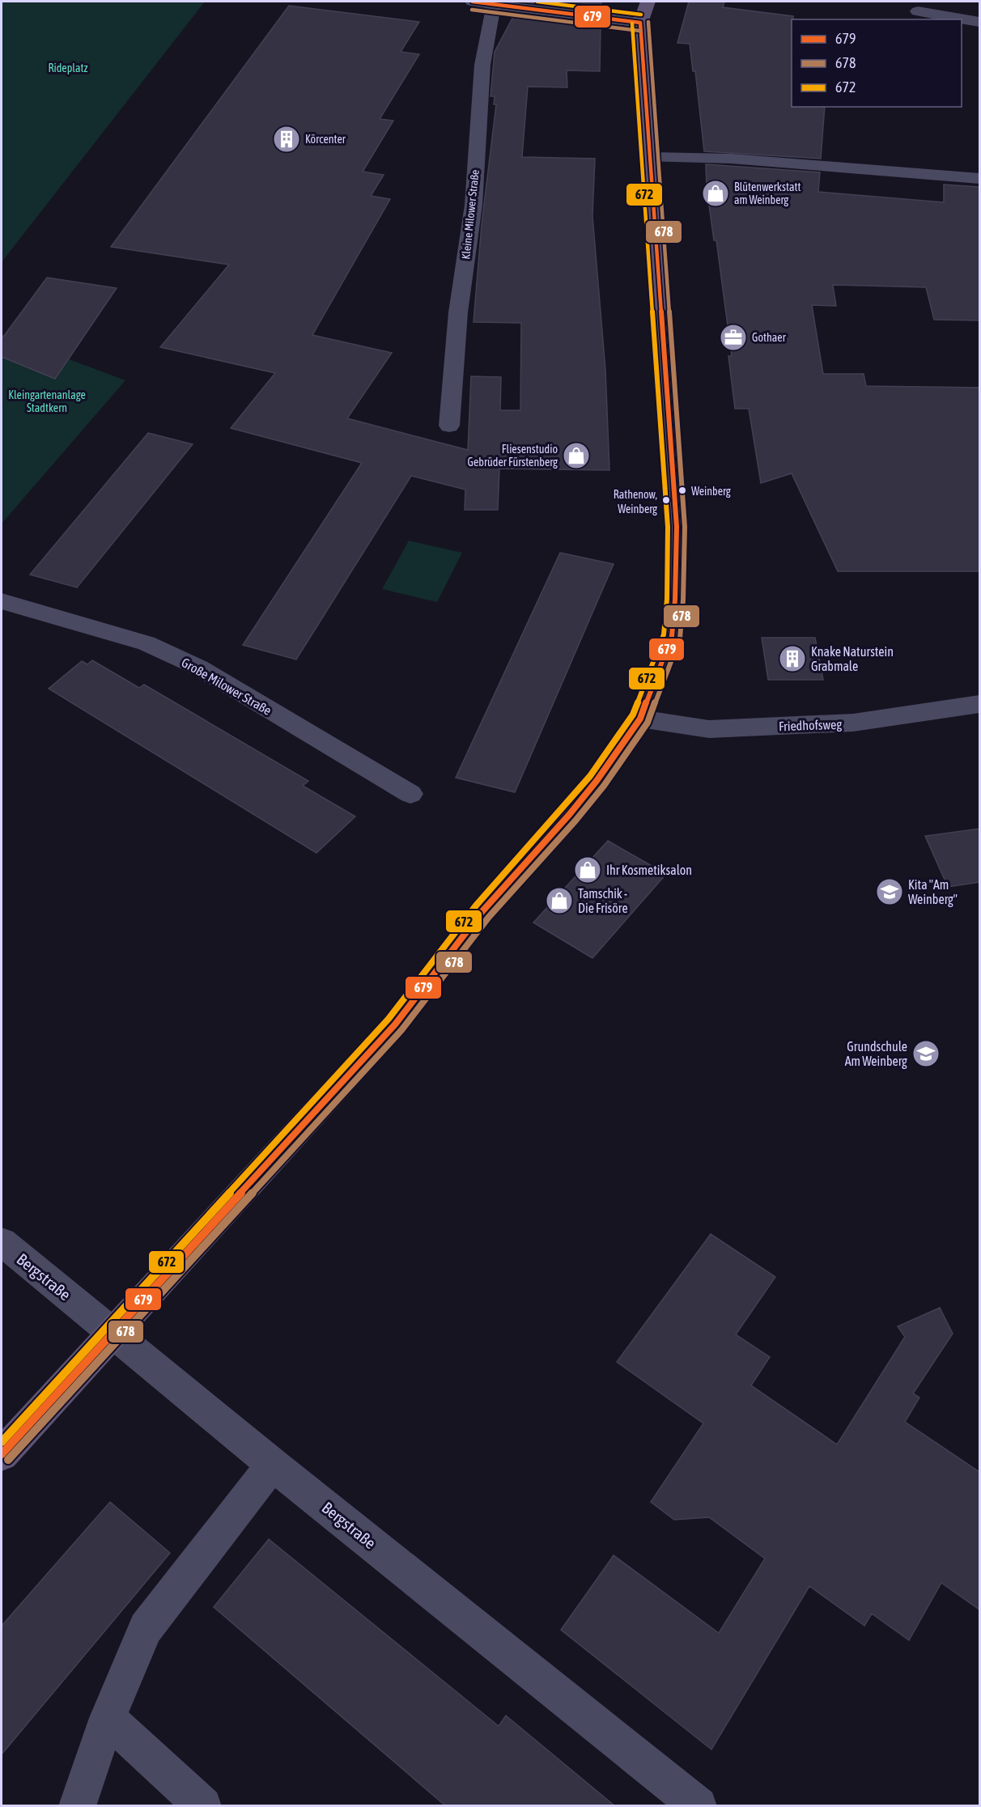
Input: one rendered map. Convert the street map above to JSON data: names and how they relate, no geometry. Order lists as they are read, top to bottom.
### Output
{
  "streets": {
    "street": [
      "Kleine Milower Straße",
      "Große Milower Straße",
      "Friedhofsweg",
      "Bergstraße"
    ]
  },
  "parks": ["Rideplatz", "Kleingartenanlage Stadtkern"],
  "places": {
    "building": ["Körcenter", "Knake Naturstein Grabmale"],
    "shop": [
      "Blütenwerkstatt am Weinberg",
      "Fliesenstudio Gebrüder Fürstenberg",
      "Ihr Kosmetiksalon",
      "Tamschik - Die Frisöre"
    ],
    "office": ["Gothaer"],
    "other": ["Weinberg", "Rathenow, Weinberg"],
    "school or university": ["Kita \"Am Weinberg\"", "Grundschule Am Weinberg"]
  },
  "lines": ["transit line 679", "transit line 672", "transit line 678"],
  "legend": ["679", "678", "672"]
}
